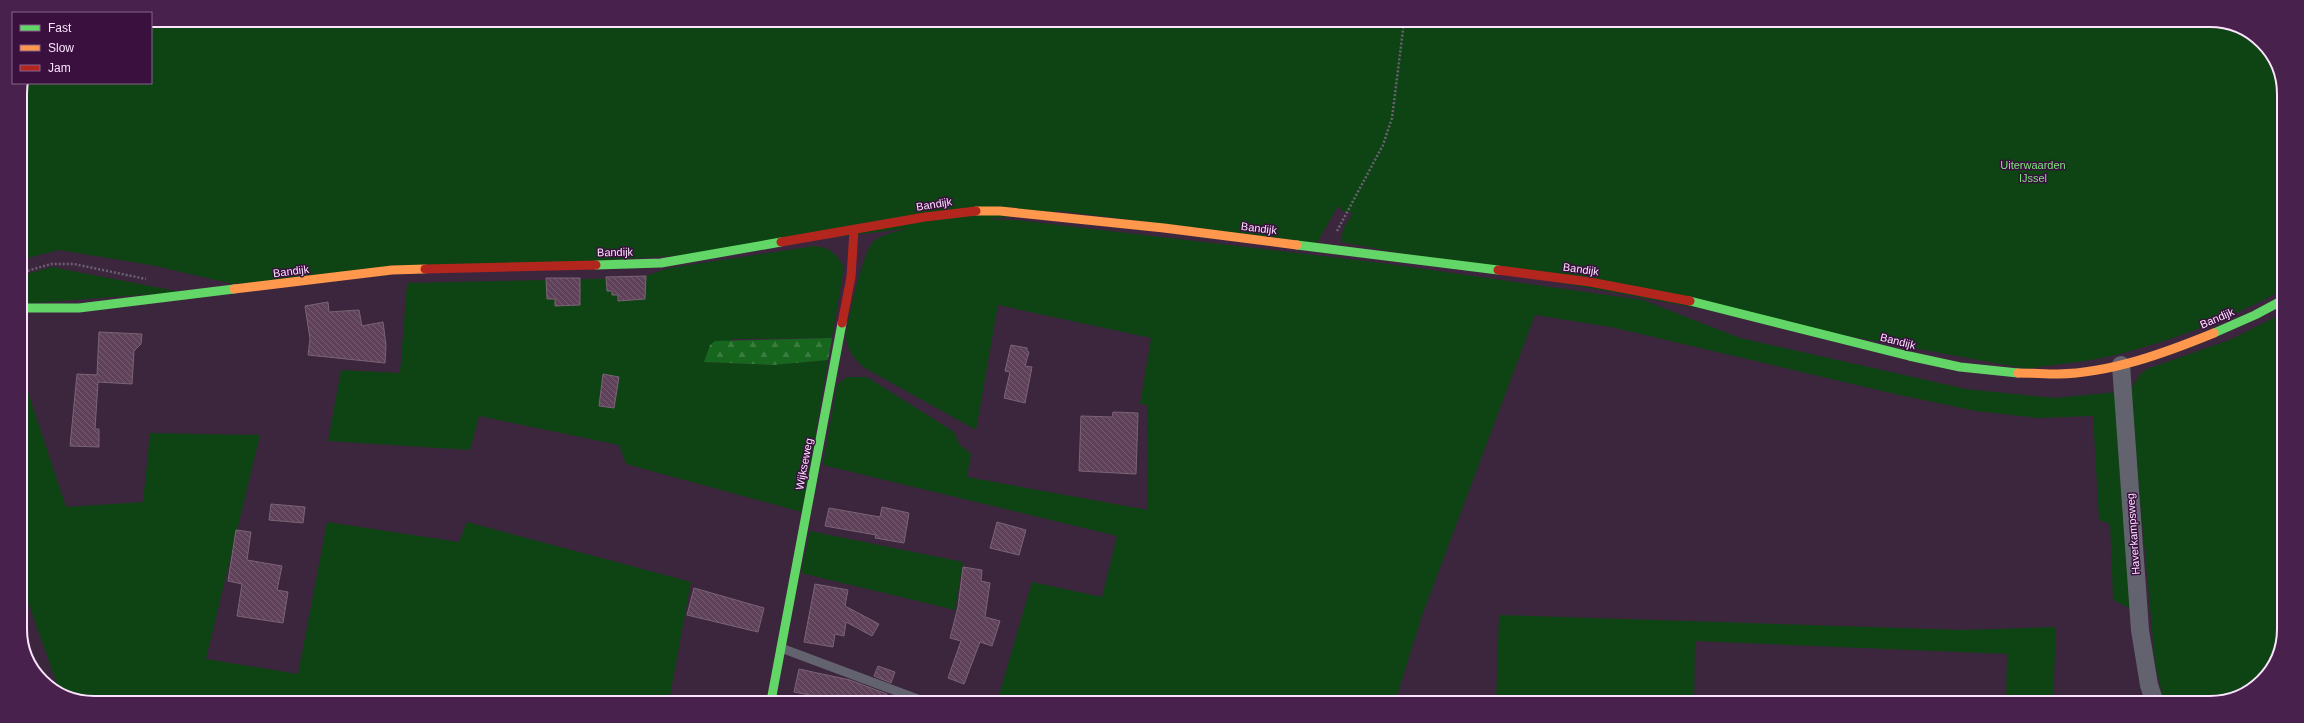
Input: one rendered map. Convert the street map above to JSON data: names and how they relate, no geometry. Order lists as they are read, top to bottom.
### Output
{
  "streets": {
    "street": ["Bandijk", "Wijkseweg", "Haverkampsweg"]
  },
  "crossings": [
    ["Bandijk", "Wijkseweg"],
    ["Bandijk", "Haverkampsweg"]
  ],
  "parks": ["Uiterwaarden IJssel"],
  "legend": ["Fast", "Slow", "Jam"]
}
